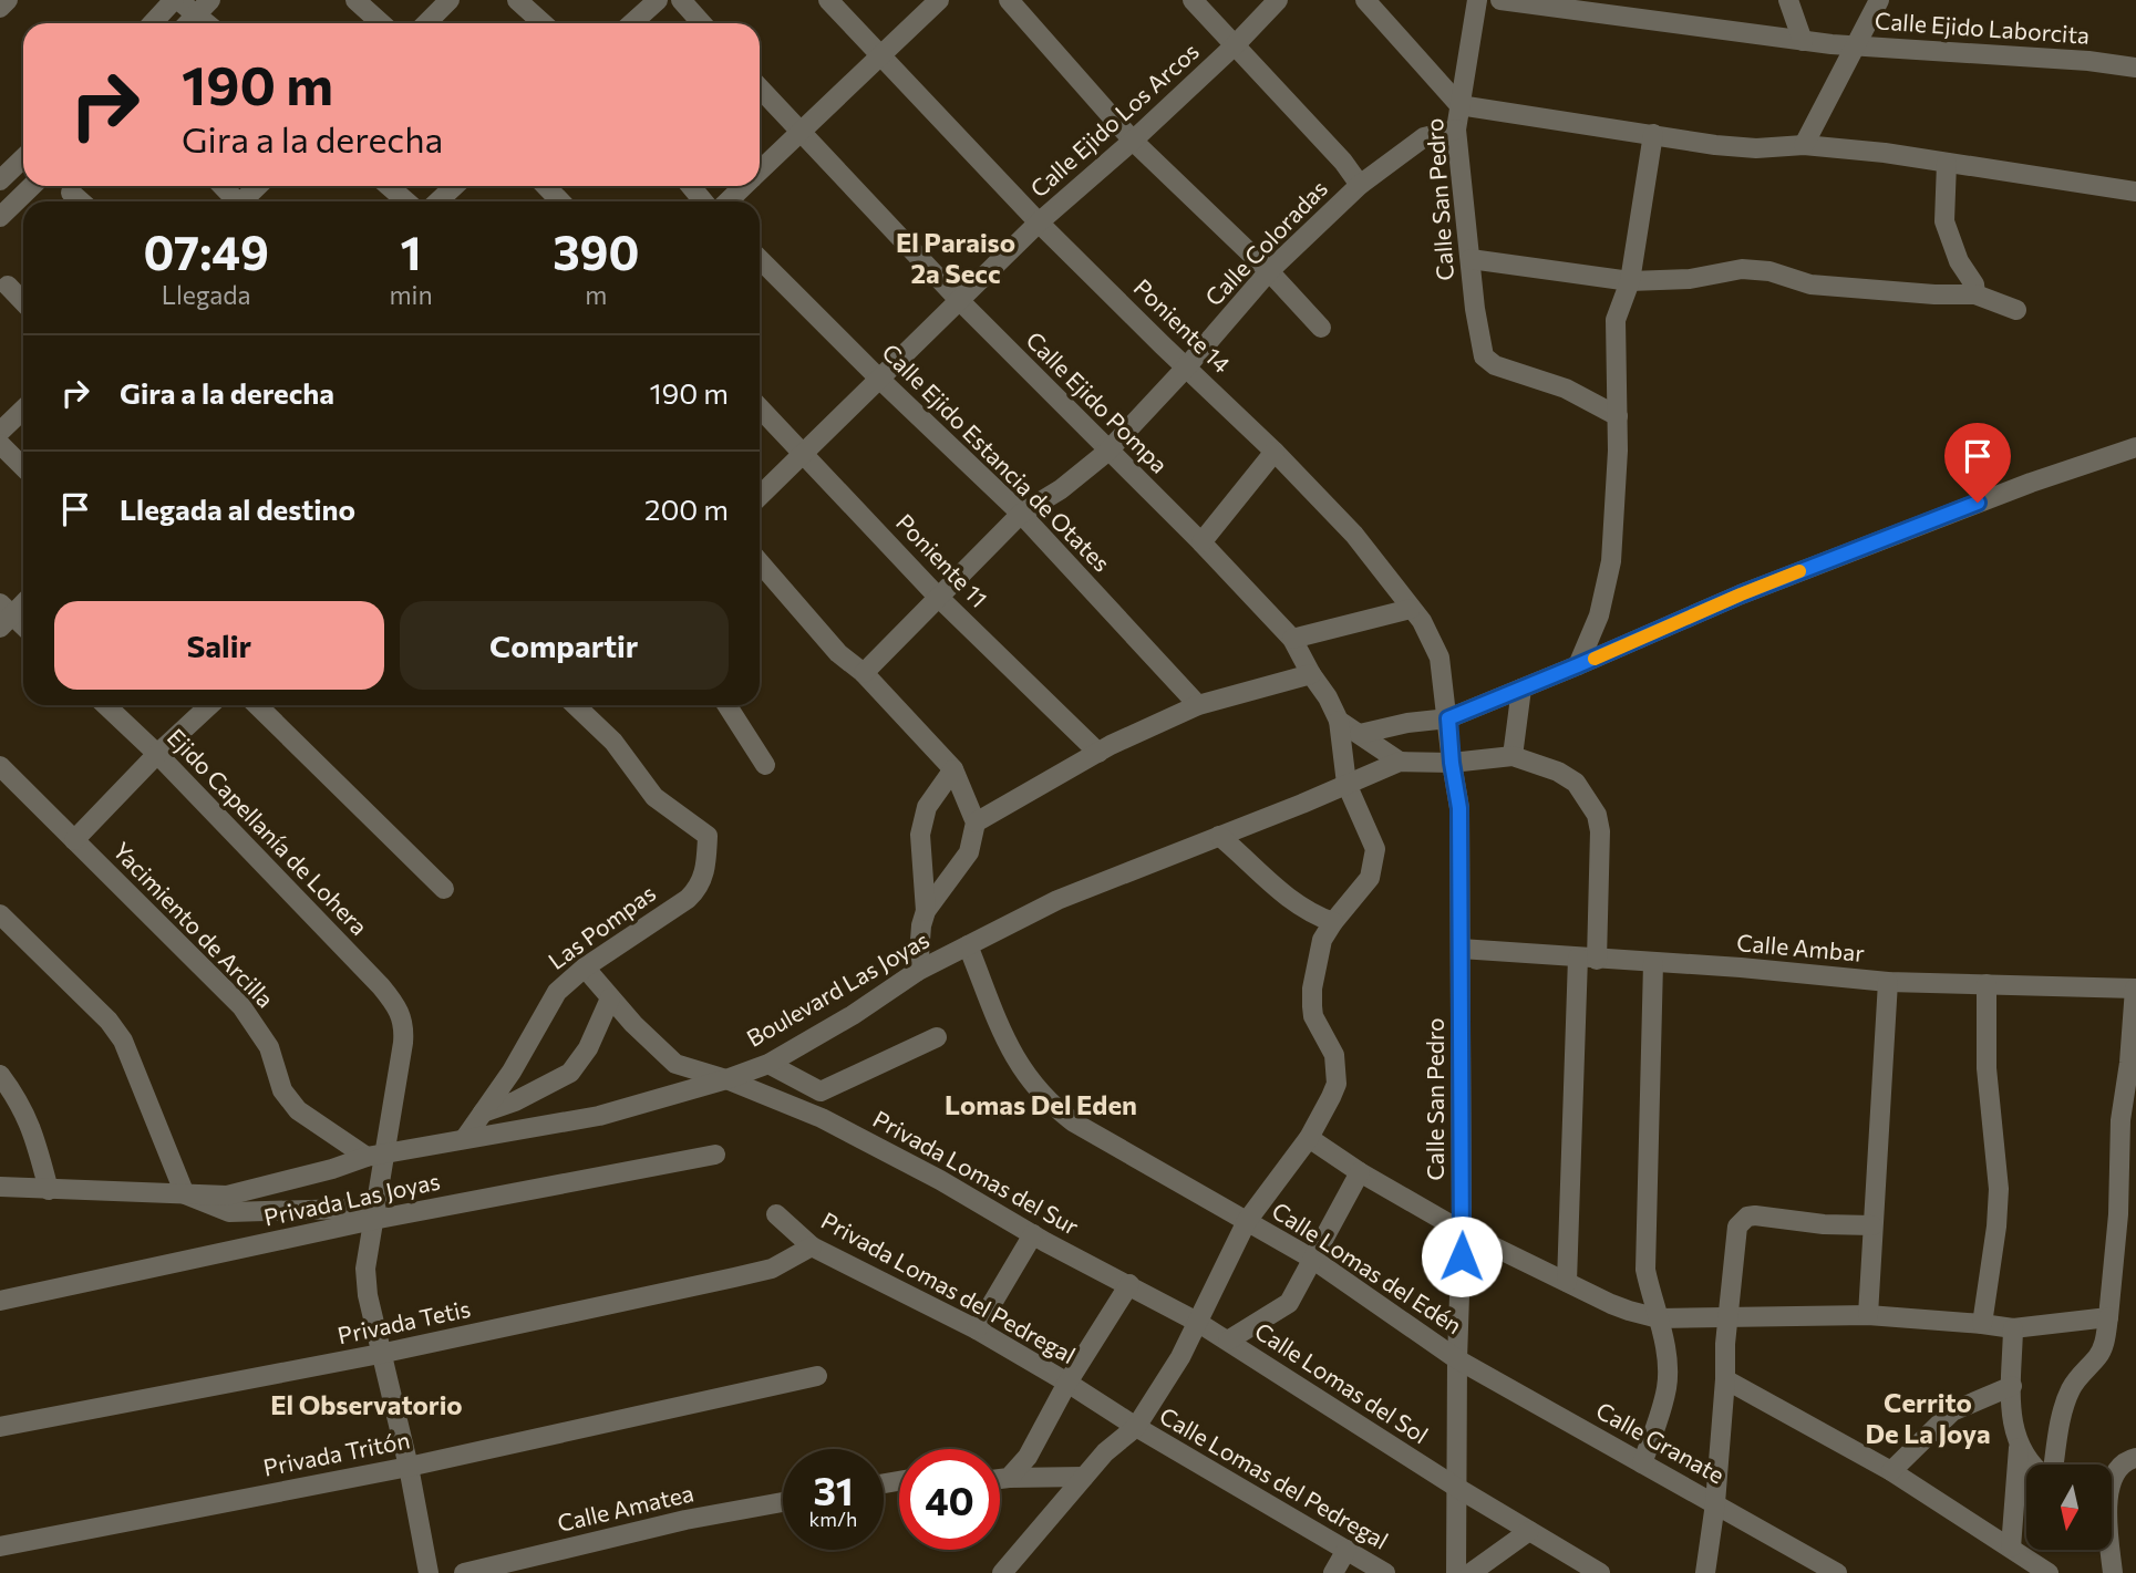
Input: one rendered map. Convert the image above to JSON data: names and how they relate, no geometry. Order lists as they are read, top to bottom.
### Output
{
  "streets": {
    "street": [
      "Calle Ejido Laborcita",
      "Calle Ejido Los Arcos",
      "Calle San Pedro",
      "Calle Coloradas",
      "Poniente 14",
      "Calle Ejido Pompa",
      "Calle Ejido Estancia de Otates",
      "Poniente 11",
      "Ejido Capellanía de Lohera",
      "Yacimiento de Arcilla",
      "Las Pompas",
      "Calle Ambar",
      "Boulevard Las Joyas",
      "Privada Lomas del Sur",
      "Privada Las Joyas",
      "Calle Lomas del Edén",
      "Privada Lomas del Pedregal",
      "Privada Tetis",
      "Calle Lomas del Sol",
      "Calle Granate",
      "Privada Tritón",
      "Calle Lomas del Pedregal",
      "Calle Amatea"
    ]
  },
  "crossings": [
    ["Calle Ejido Los Arcos", "Poniente 14"],
    ["Calle Ejido Los Arcos", "Calle Ejido Pompa"],
    ["Calle Ejido Los Arcos", "Calle Ejido Estancia de Otates"],
    ["Calle Ejido Los Arcos", "Poniente 11"],
    ["Calle San Pedro", "Calle Coloradas"],
    ["Calle San Pedro", "Poniente 14"],
    ["Calle San Pedro", "Calle Ambar"],
    ["Calle San Pedro", "Calle Lomas del Edén"],
    ["Calle San Pedro", "Calle Lomas del Sol"],
    ["Calle San Pedro", "Calle Granate"],
    ["Calle Coloradas", "Poniente 14"],
    ["Calle Coloradas", "Calle Ejido Pompa"],
    ["Calle Coloradas", "Calle Ejido Estancia de Otates"],
    ["Calle Coloradas", "Poniente 11"],
    ["Calle Ejido Pompa", "Boulevard Las Joyas"],
    ["Yacimiento de Arcilla", "Boulevard Las Joyas"],
    ["Las Pompas", "Boulevard Las Joyas"],
    ["Las Pompas", "Privada Lomas del Sur"],
    ["Boulevard Las Joyas", "Privada Lomas del Sur"],
    ["Boulevard Las Joyas", "Calle Lomas del Edén"],
    ["Privada Lomas del Sur", "Calle Lomas del Sol"],
    ["Calle Lomas del Edén", "Calle Granate"],
    ["Privada Lomas del Pedregal", "Privada Tetis"],
    ["Privada Lomas del Pedregal", "Calle Lomas del Pedregal"]
  ],
  "districts": [
    "El Paraiso 2a Secc",
    "Lomas Del Eden",
    "Cerrito De La Joya",
    "El Observatorio"
  ],
  "north": "bottom",
  "page": {
    "turn": ["190 m", "Gira a la derecha"],
    "eta": [
      "07:49",
      "Llegada",
      "1",
      "min",
      "390",
      "m"
    ],
    "list": [
      {
        "name": "Gira a la derecha",
        "value": "190 m"
      },
      {
        "name": "Llegada al destino",
        "value": "200 m"
      }
    ],
    "buttons": ["Salir", "Compartir"],
    "speed": "31 km/h",
    "limit": "40"
  }
}
